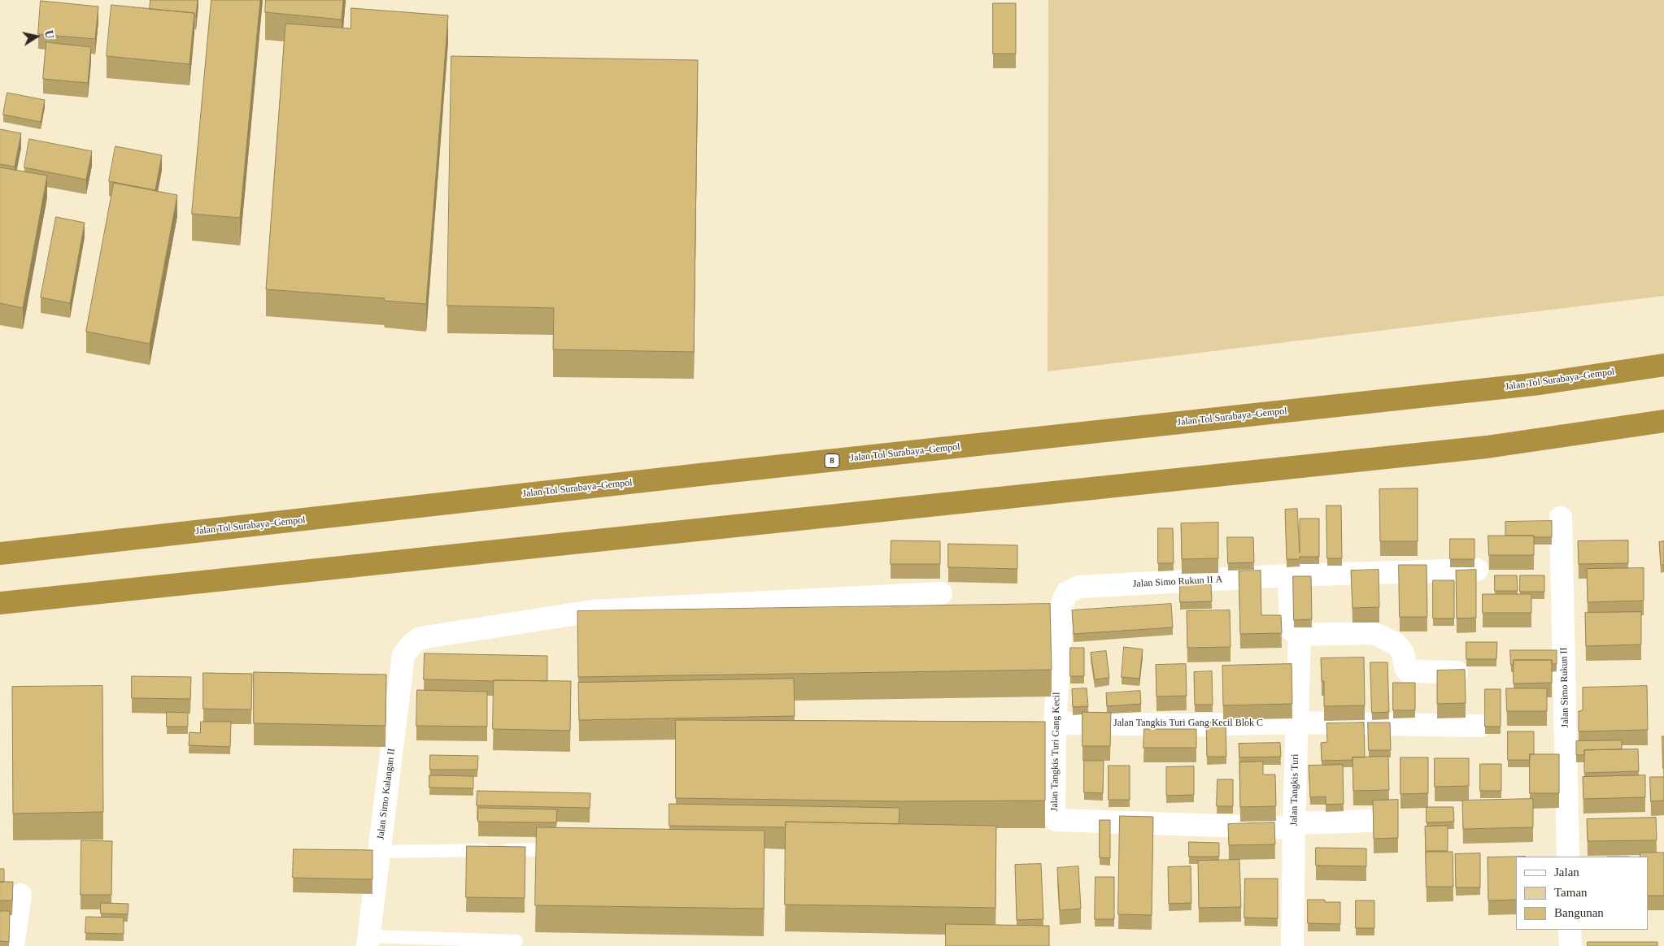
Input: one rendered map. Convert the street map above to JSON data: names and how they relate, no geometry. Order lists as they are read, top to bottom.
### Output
{
  "streets": {
    "highway": ["Jalan Tol Surabaya–Gempol", "8"],
    "street": [
      "Jalan Simo Rukun II A",
      "Jalan Simo Rukun II",
      "Jalan Tangkis Turi Gang Kecil Blok C",
      "Jalan Tangkis Turi Gang Kecil",
      "Jalan Tangkis Turi",
      "Jalan Simo Kalangan II"
    ]
  },
  "crossings": [
    ["Jalan Simo Rukun II A", "Jalan Tangkis Turi Gang Kecil"],
    ["Jalan Tangkis Turi Gang Kecil Blok C", "Jalan Tangkis Turi Gang Kecil"],
    ["Jalan Tangkis Turi Gang Kecil Blok C", "Jalan Tangkis Turi"],
    ["Jalan Tangkis Turi Gang Kecil", "Jalan Tangkis Turi"]
  ],
  "legend": ["Jalan", "Taman", "Bangunan"],
  "north": "right"
}
